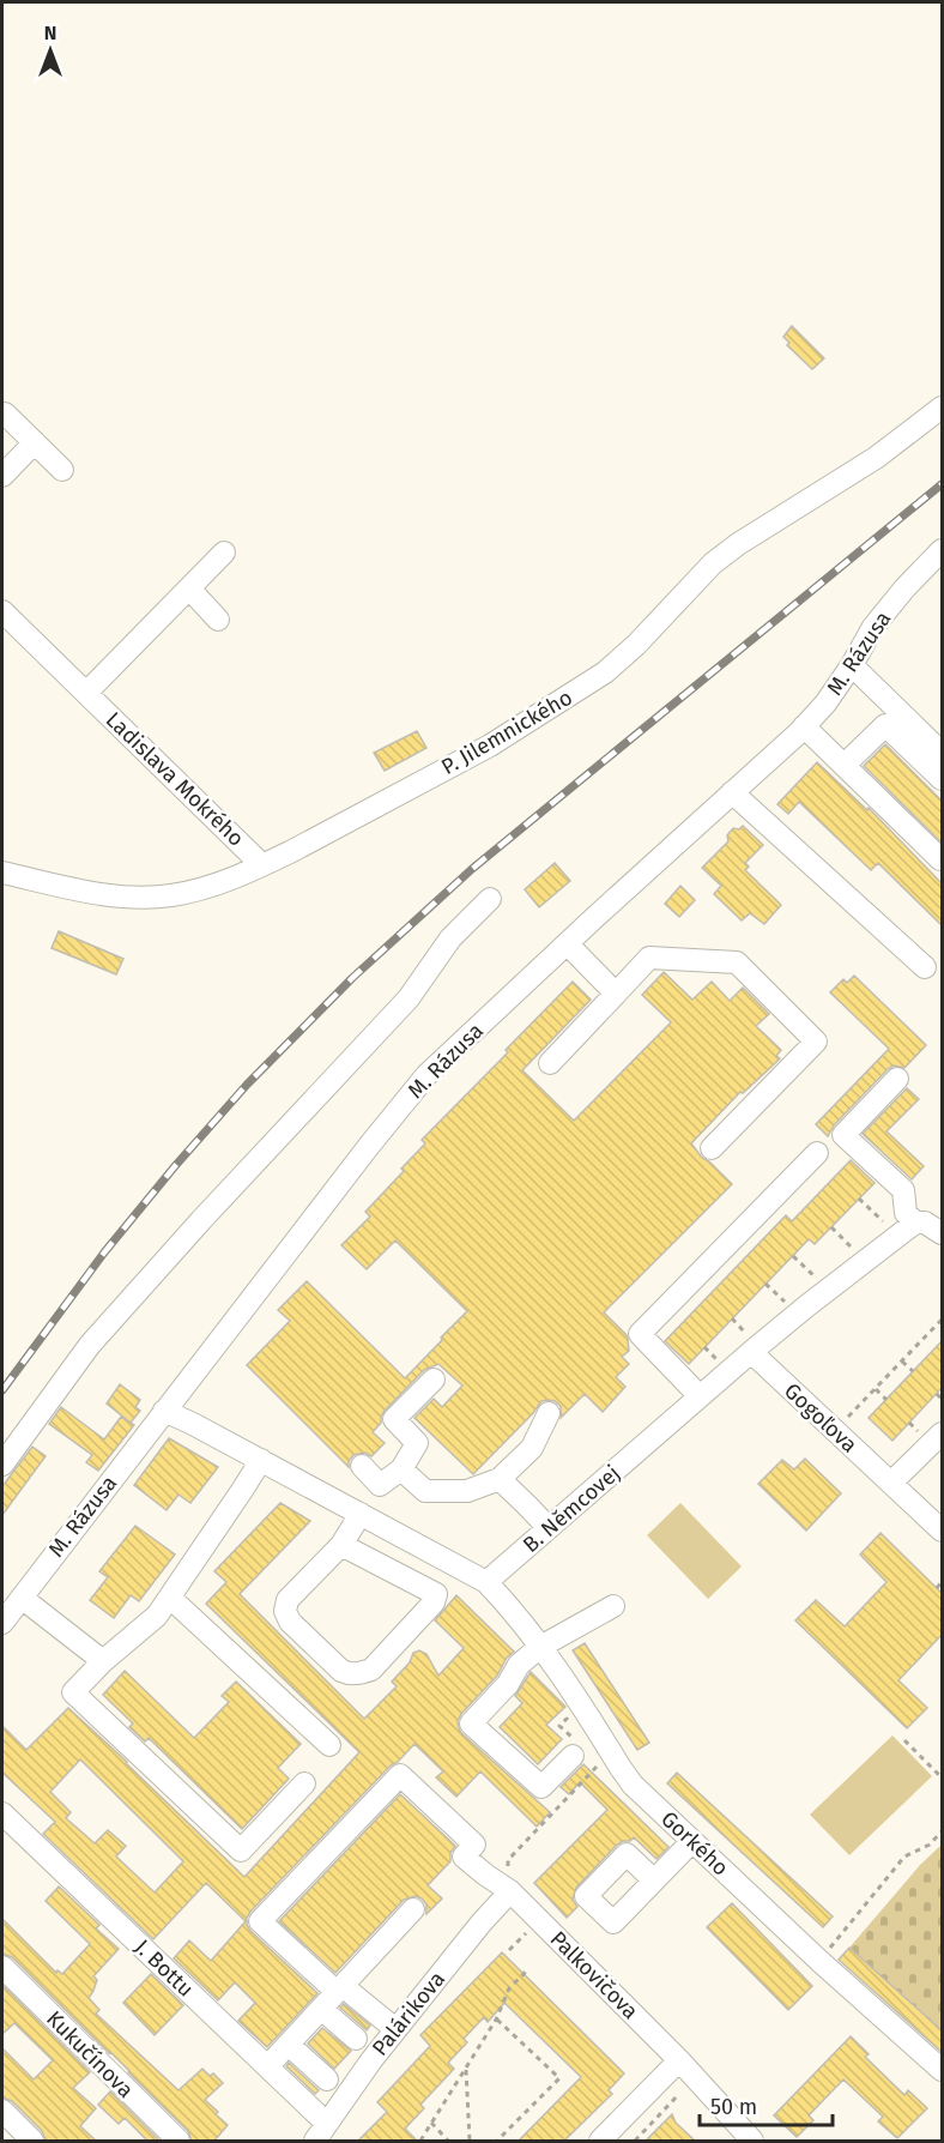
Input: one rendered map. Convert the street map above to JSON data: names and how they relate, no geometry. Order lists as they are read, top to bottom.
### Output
{
  "streets": {
    "street": [
      "M. Rázusa",
      "P. Jilemnického",
      "Ladislava Mokrého",
      "Gogoľova",
      "B. Němcovej",
      "Gorkého",
      "J. Bottu",
      "Palkovičova",
      "Palárikova",
      "Kukučínova"
    ]
  },
  "crossings": [
    ["P. Jilemnického", "Ladislava Mokrého"],
    ["Gogoľova", "B. Němcovej"],
    ["B. Němcovej", "Gorkého"],
    ["J. Bottu", "Palárikova"],
    ["Palkovičova", "Palárikova"]
  ],
  "scale_bar": "50 m",
  "north": "top"
}
